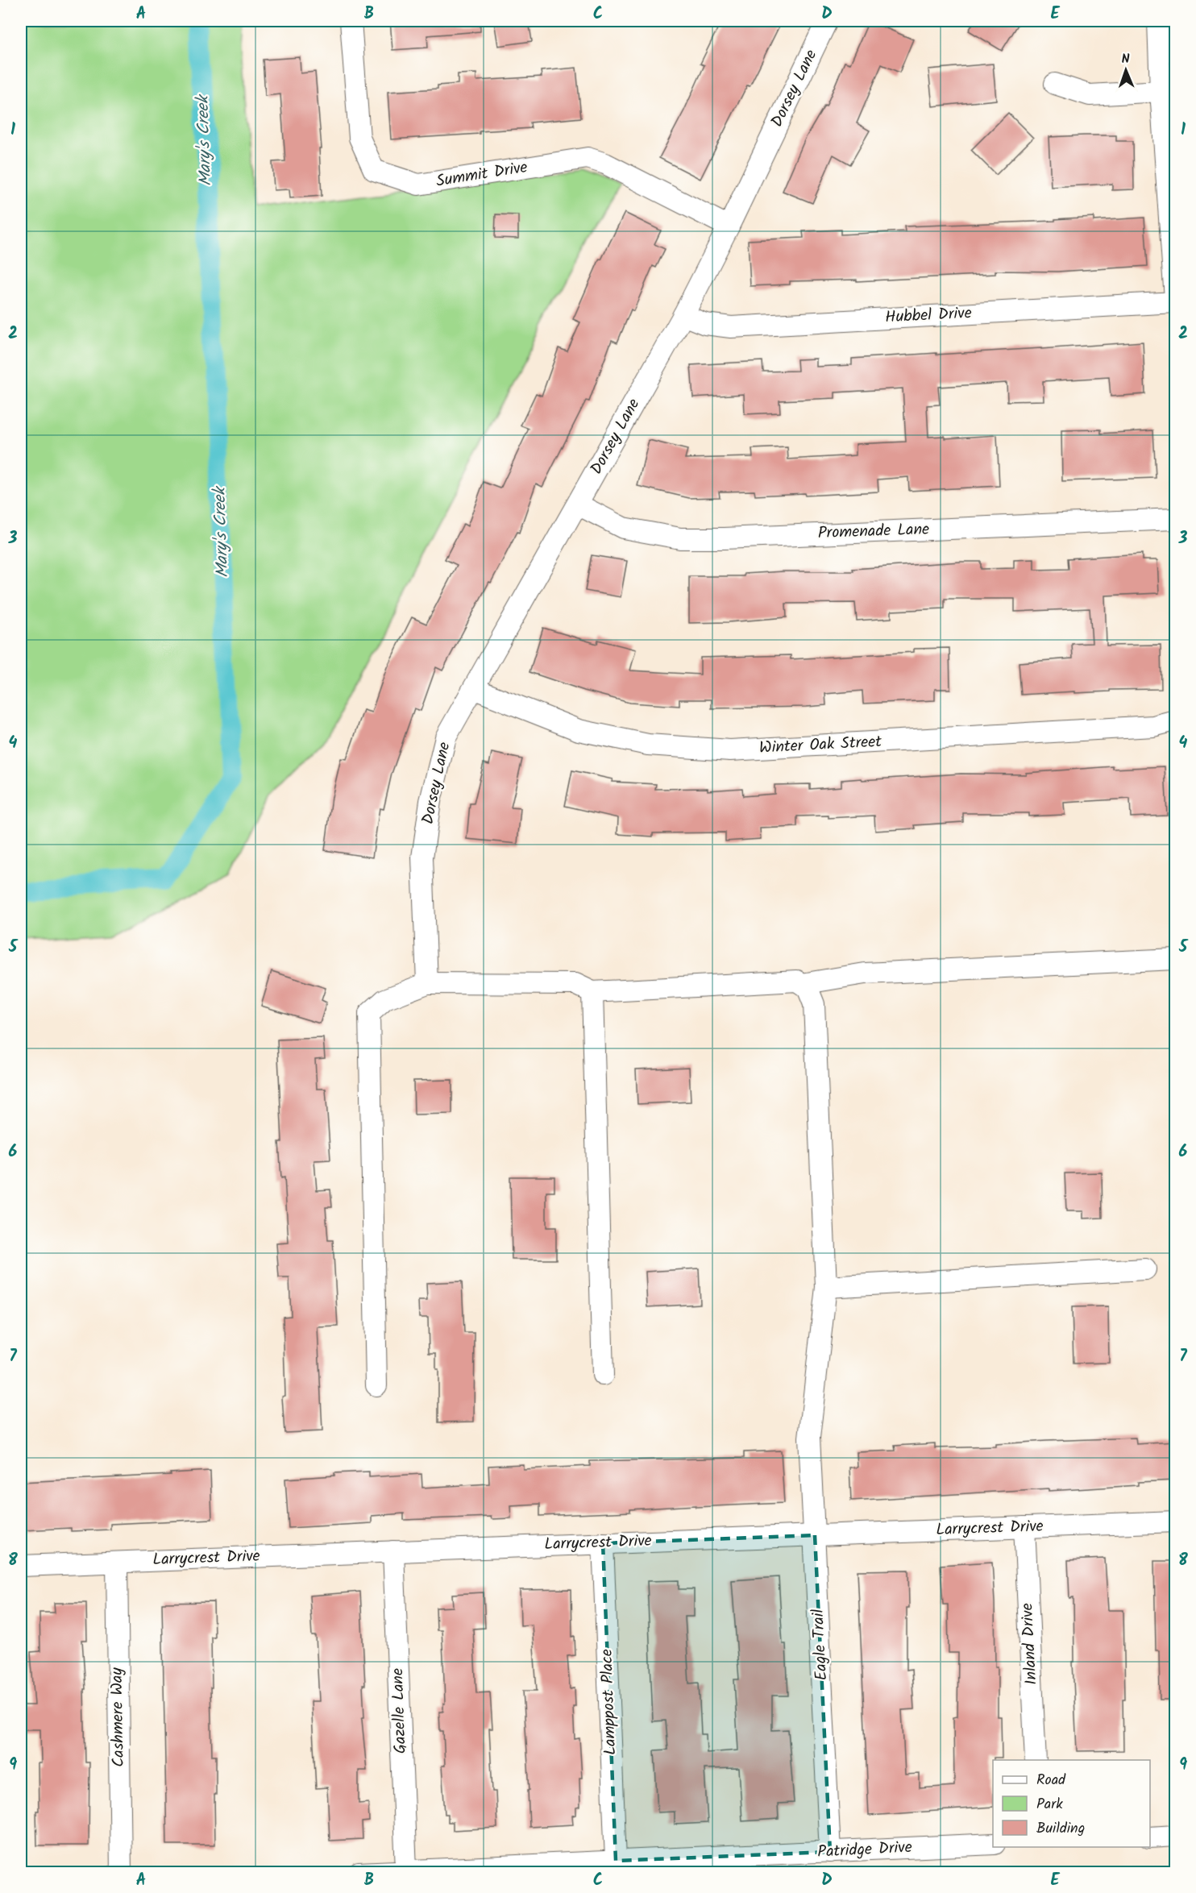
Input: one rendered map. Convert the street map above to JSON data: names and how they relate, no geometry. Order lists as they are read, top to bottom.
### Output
{
  "streets": {
    "street": [
      "Dorsey Lane",
      "Summit Drive",
      "Hubbel Drive",
      "Promenade Lane",
      "Winter Oak Street",
      "Larrycrest Drive",
      "Inland Drive",
      "Eagle Trail",
      "Lamppost Place",
      "Gazelle Lane",
      "Cashmere Way",
      "Patridge Drive"
    ]
  },
  "crossings": [
    ["Dorsey Lane", "Summit Drive"],
    ["Dorsey Lane", "Hubbel Drive"],
    ["Dorsey Lane", "Promenade Lane"],
    ["Dorsey Lane", "Winter Oak Street"],
    ["Larrycrest Drive", "Inland Drive"],
    ["Larrycrest Drive", "Eagle Trail"],
    ["Larrycrest Drive", "Lamppost Place"],
    ["Larrycrest Drive", "Gazelle Lane"],
    ["Larrycrest Drive", "Cashmere Way"],
    ["Eagle Trail", "Patridge Drive"],
    ["Lamppost Place", "Patridge Drive"],
    ["Gazelle Lane", "Patridge Drive"]
  ],
  "water": ["Mary's Creek"],
  "legend": ["Road", "Park", "Building"],
  "north": "top",
  "grid": {
    "columns": [
      "A",
      "B",
      "C",
      "D",
      "E"
    ],
    "rows": [
      "1",
      "2",
      "3",
      "4",
      "5",
      "6",
      "7",
      "8",
      "9"
    ]
  }
}
